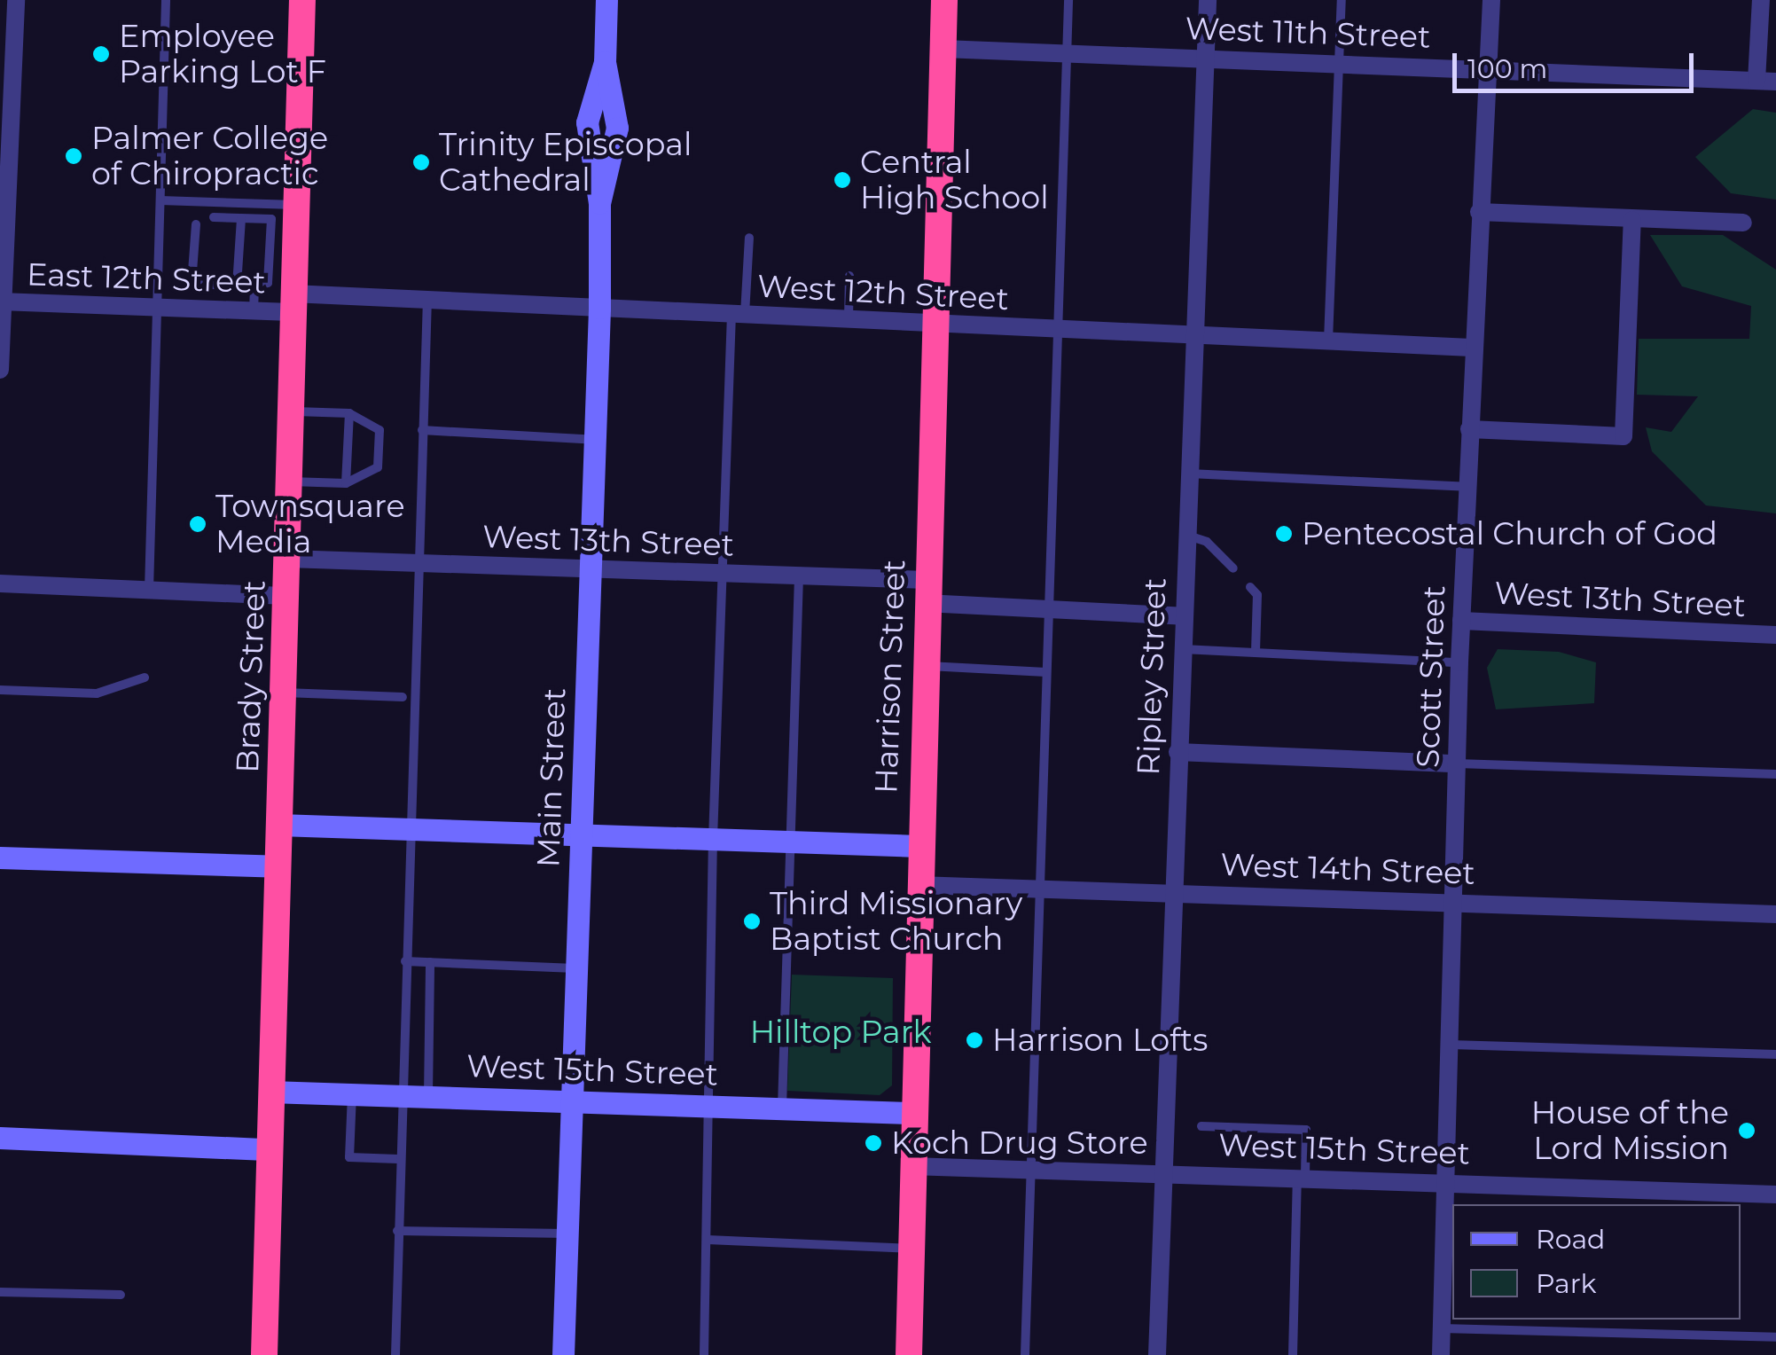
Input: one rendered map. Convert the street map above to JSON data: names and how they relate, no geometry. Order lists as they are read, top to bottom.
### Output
{
  "streets": {
    "highway": ["Brady Street", "Harrison Street"],
    "street": [
      "West 11th Street",
      "East 12th Street",
      "West 12th Street",
      "West 13th Street",
      "Ripley Street",
      "Scott Street",
      "Main Street",
      "West 14th Street",
      "West 15th Street"
    ]
  },
  "crossings": [
    ["West 11th Street", "Harrison Street"],
    ["West 11th Street", "Ripley Street"],
    ["West 11th Street", "Scott Street"],
    ["East 12th Street", "West 12th Street"],
    ["East 12th Street", "Brady Street"],
    ["West 12th Street", "Brady Street"],
    ["West 12th Street", "Harrison Street"],
    ["West 12th Street", "Ripley Street"],
    ["West 12th Street", "Scott Street"],
    ["West 12th Street", "Main Street"],
    ["West 13th Street", "Brady Street"],
    ["West 13th Street", "Harrison Street"],
    ["West 13th Street", "Ripley Street"],
    ["West 13th Street", "Scott Street"],
    ["West 13th Street", "Main Street"],
    ["Brady Street", "West 15th Street"],
    ["Harrison Street", "West 14th Street"],
    ["Harrison Street", "West 15th Street"],
    ["Ripley Street", "West 14th Street"],
    ["Ripley Street", "West 15th Street"],
    ["Scott Street", "West 14th Street"],
    ["Scott Street", "West 15th Street"],
    ["Main Street", "West 15th Street"]
  ],
  "parks": ["Hilltop Park"],
  "places": [
    "Employee Parking Lot F",
    "Palmer College of Chiropractic",
    "Trinity Episcopal Cathedral",
    "Central High School",
    "Townsquare Media",
    "Pentecostal Church of God",
    "Third Missionary Baptist Church",
    "Harrison Lofts",
    "House of the Lord Mission",
    "Koch Drug Store"
  ],
  "legend": ["Road", "Park"],
  "scale_bar": "100 m"
}
